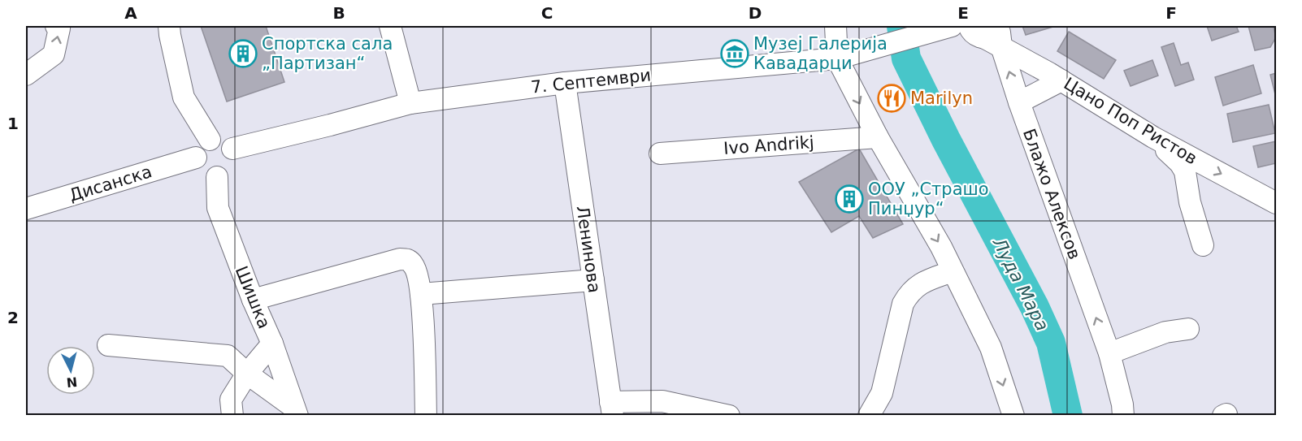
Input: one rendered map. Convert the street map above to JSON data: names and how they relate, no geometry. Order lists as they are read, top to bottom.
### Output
{
  "streets": {
    "street": [
      "7. Септември",
      "Цано Поп Ристов",
      "Ivo Andrikj",
      "Дисанска",
      "Блажо Алексов",
      "Ленинова",
      "Шишка"
    ]
  },
  "crossings": [
    ["7. Септември", "Дисанска"],
    ["7. Септември", "Ленинова"],
    ["7. Септември", "Шишка"],
    ["Цано Поп Ристов", "Блажо Алексов"],
    ["Дисанска", "Шишка"]
  ],
  "one_way": ["Цано Поп Ристов"],
  "water": ["Луда Мара"],
  "places": {
    "building": ["Спортска сала „Партизан“", "ООУ „Страшо Пинџур“"],
    "museum": ["Музеј Галерија Кавадарци"],
    "restaurant": ["Marilyn"]
  },
  "north": "bottom",
  "grid": {
    "columns": [
      "A",
      "B",
      "C",
      "D",
      "E",
      "F"
    ],
    "rows": ["1", "2"]
  }
}
